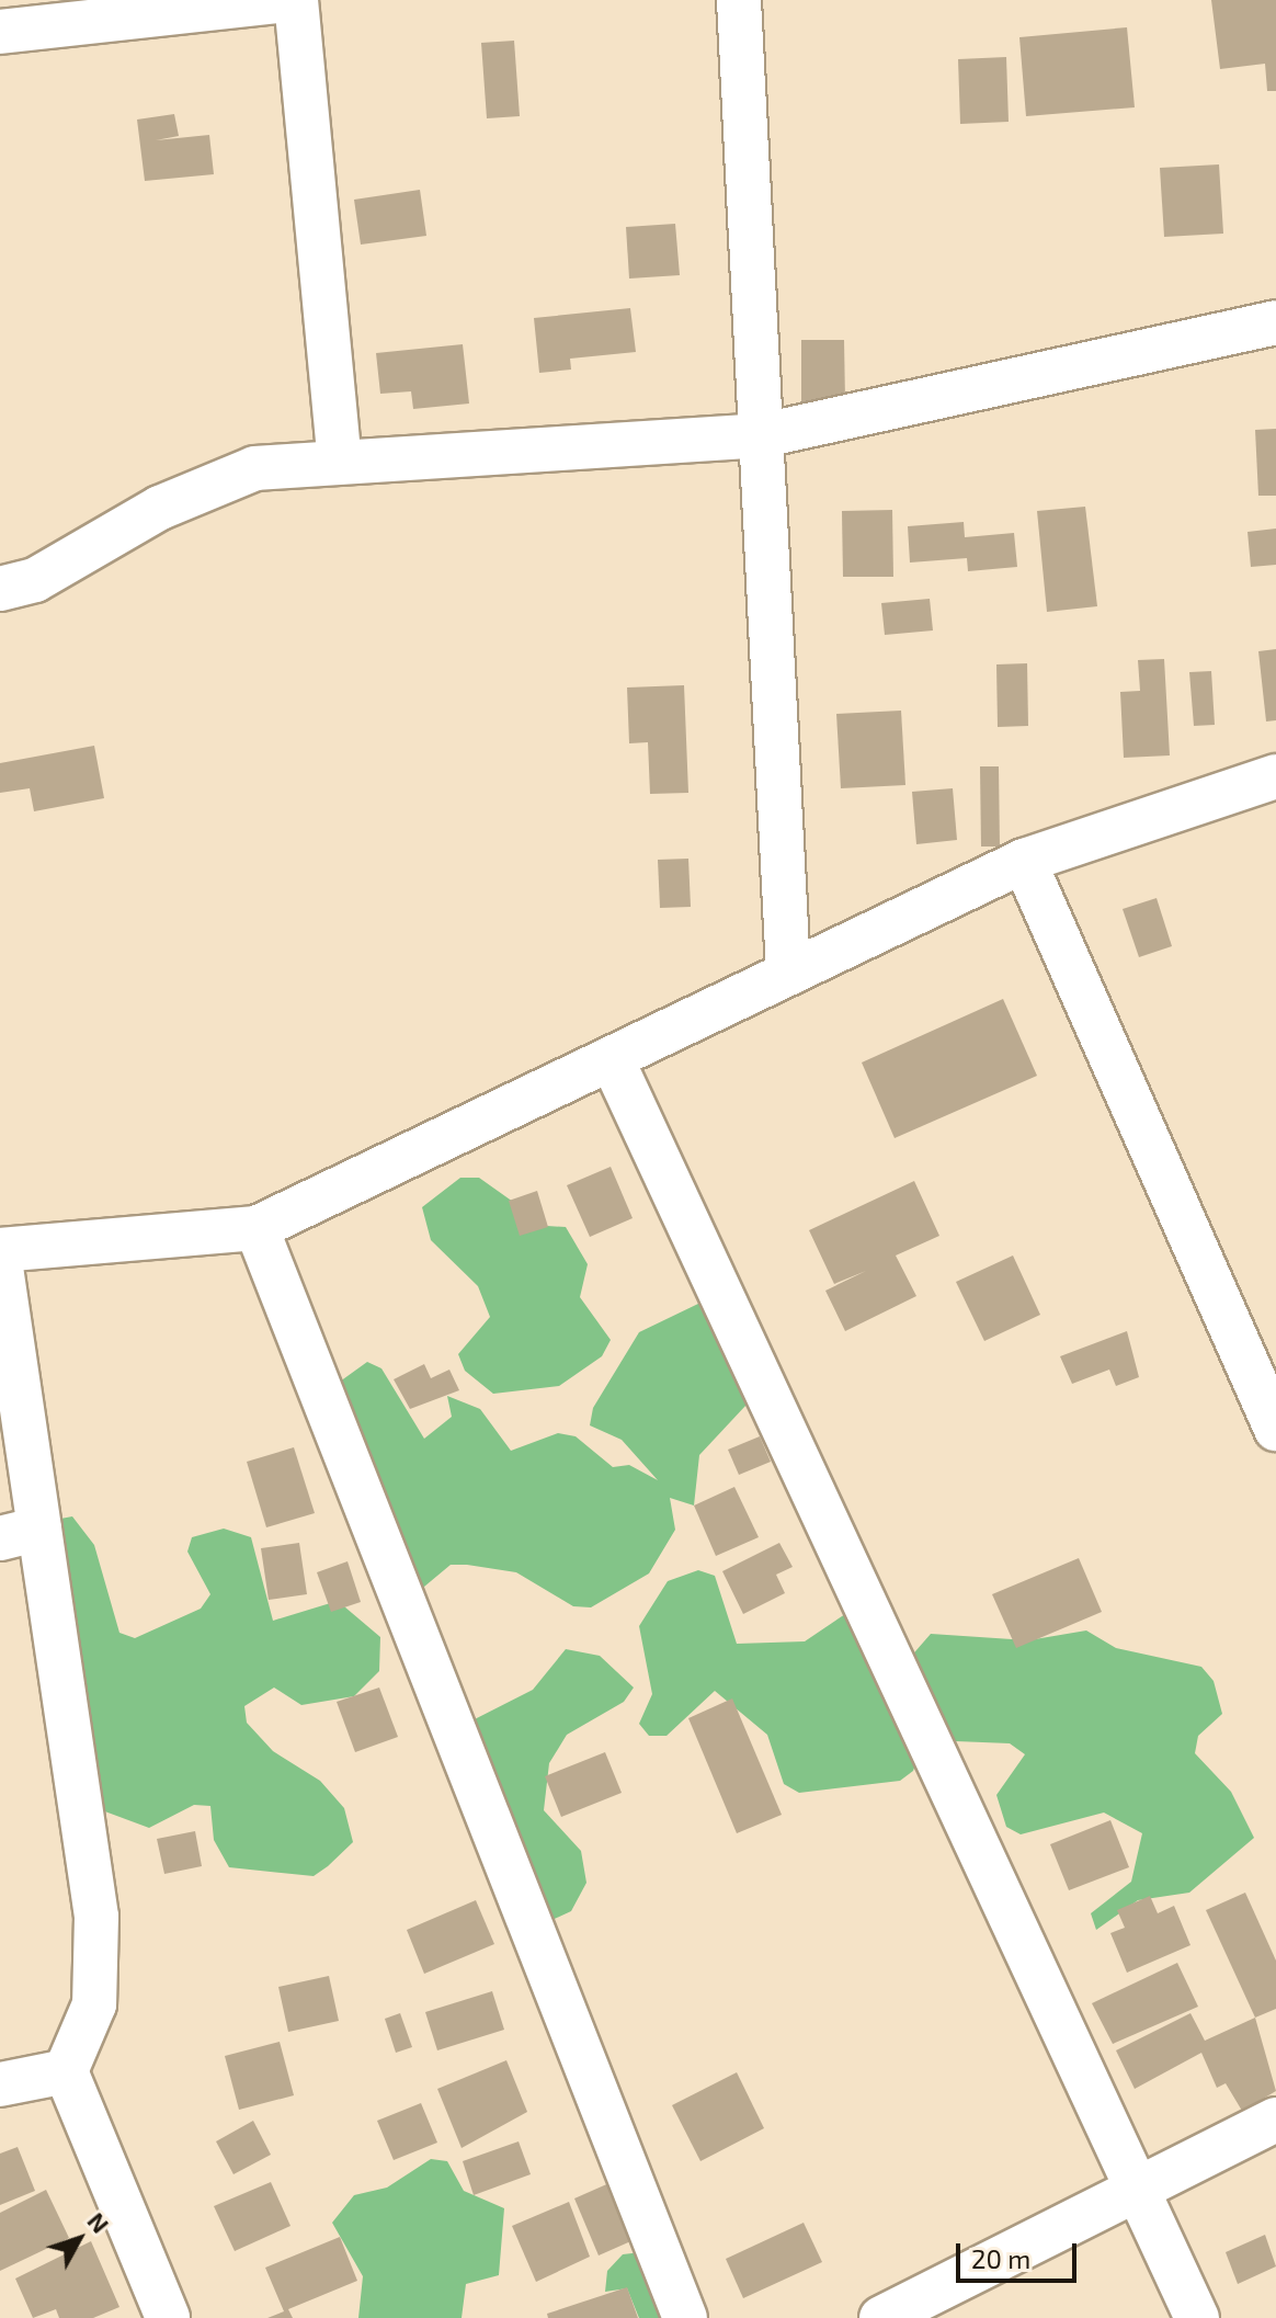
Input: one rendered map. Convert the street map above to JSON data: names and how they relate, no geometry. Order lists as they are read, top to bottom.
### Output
{
  "scale_bar": "20 m",
  "north": "top right"
}
